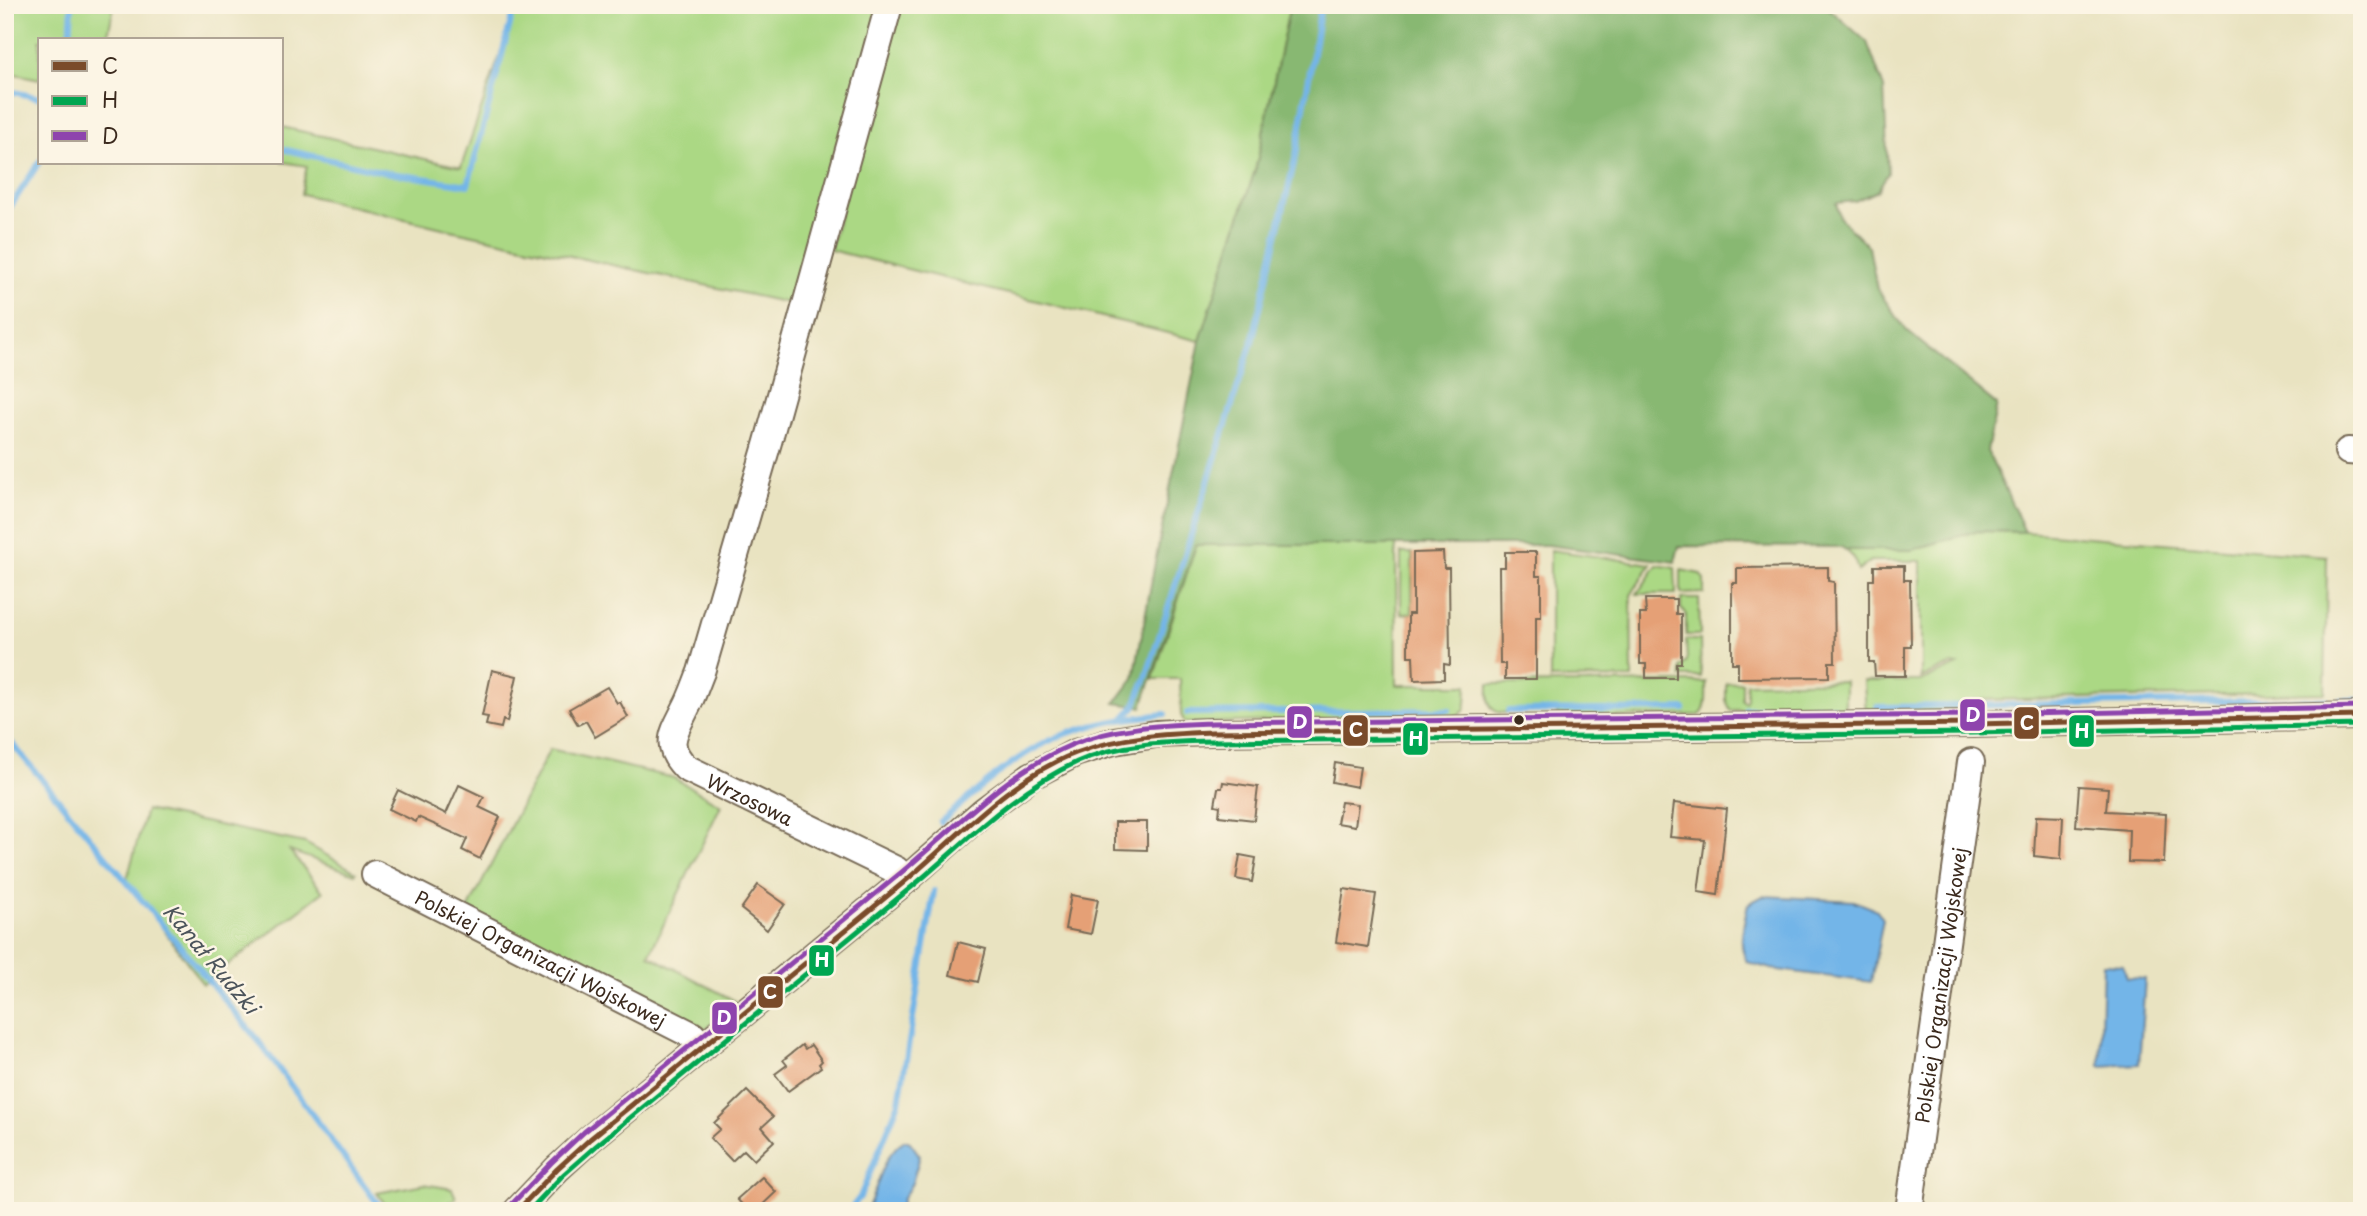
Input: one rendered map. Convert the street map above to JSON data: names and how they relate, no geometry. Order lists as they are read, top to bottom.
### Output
{
  "streets": {
    "street": ["Wrzosowa", "Polskiej Organizacji Wojskowej"]
  },
  "water": ["Kanał Rudzki"],
  "lines": ["transit line D", "transit line C", "transit line H"],
  "legend": ["C", "H", "D"]
}
